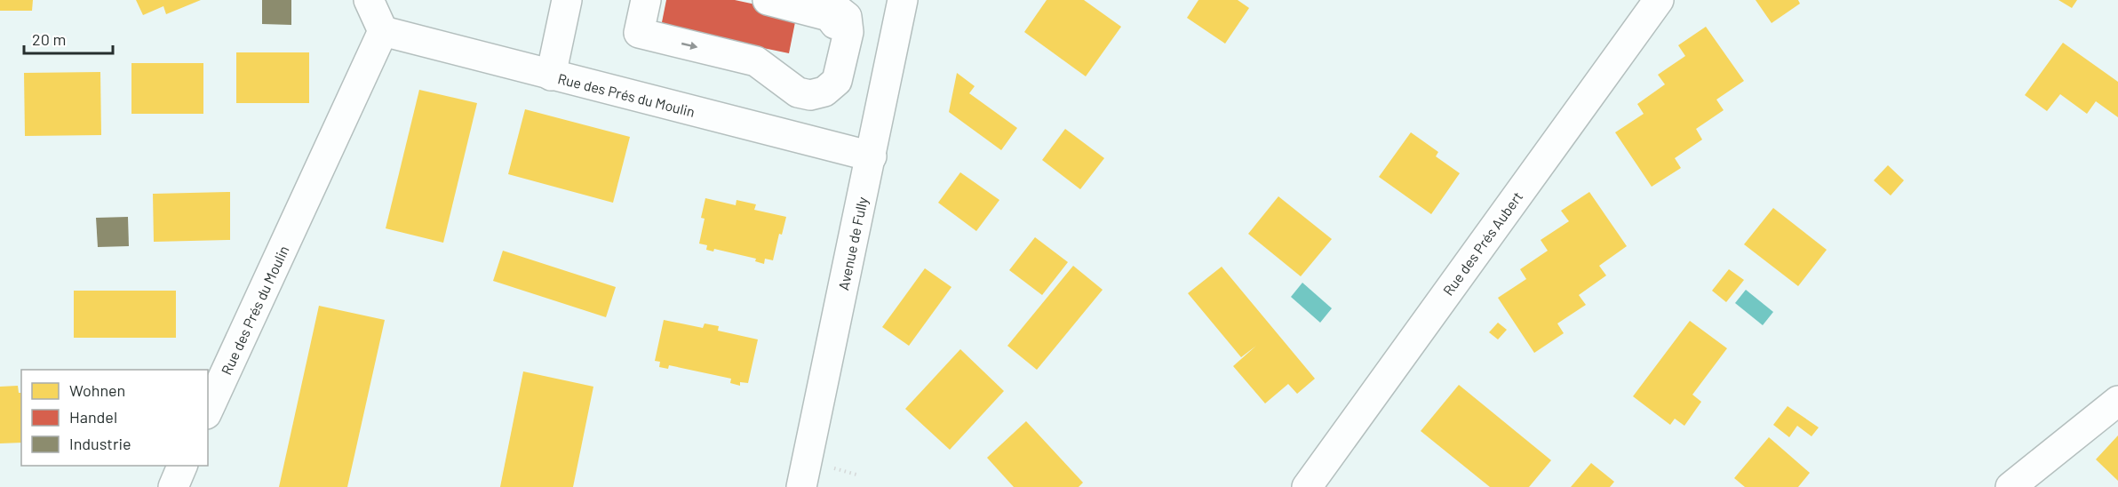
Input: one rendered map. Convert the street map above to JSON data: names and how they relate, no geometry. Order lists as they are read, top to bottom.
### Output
{
  "streets": {
    "street": ["Rue des Prés du Moulin", "Avenue de Fully", "Rue des Prés Aubert"]
  },
  "crossings": [
    ["Rue des Prés du Moulin", "Avenue de Fully"]
  ],
  "legend": ["Wohnen", "Handel", "Industrie"],
  "scale_bar": "20 m"
}
